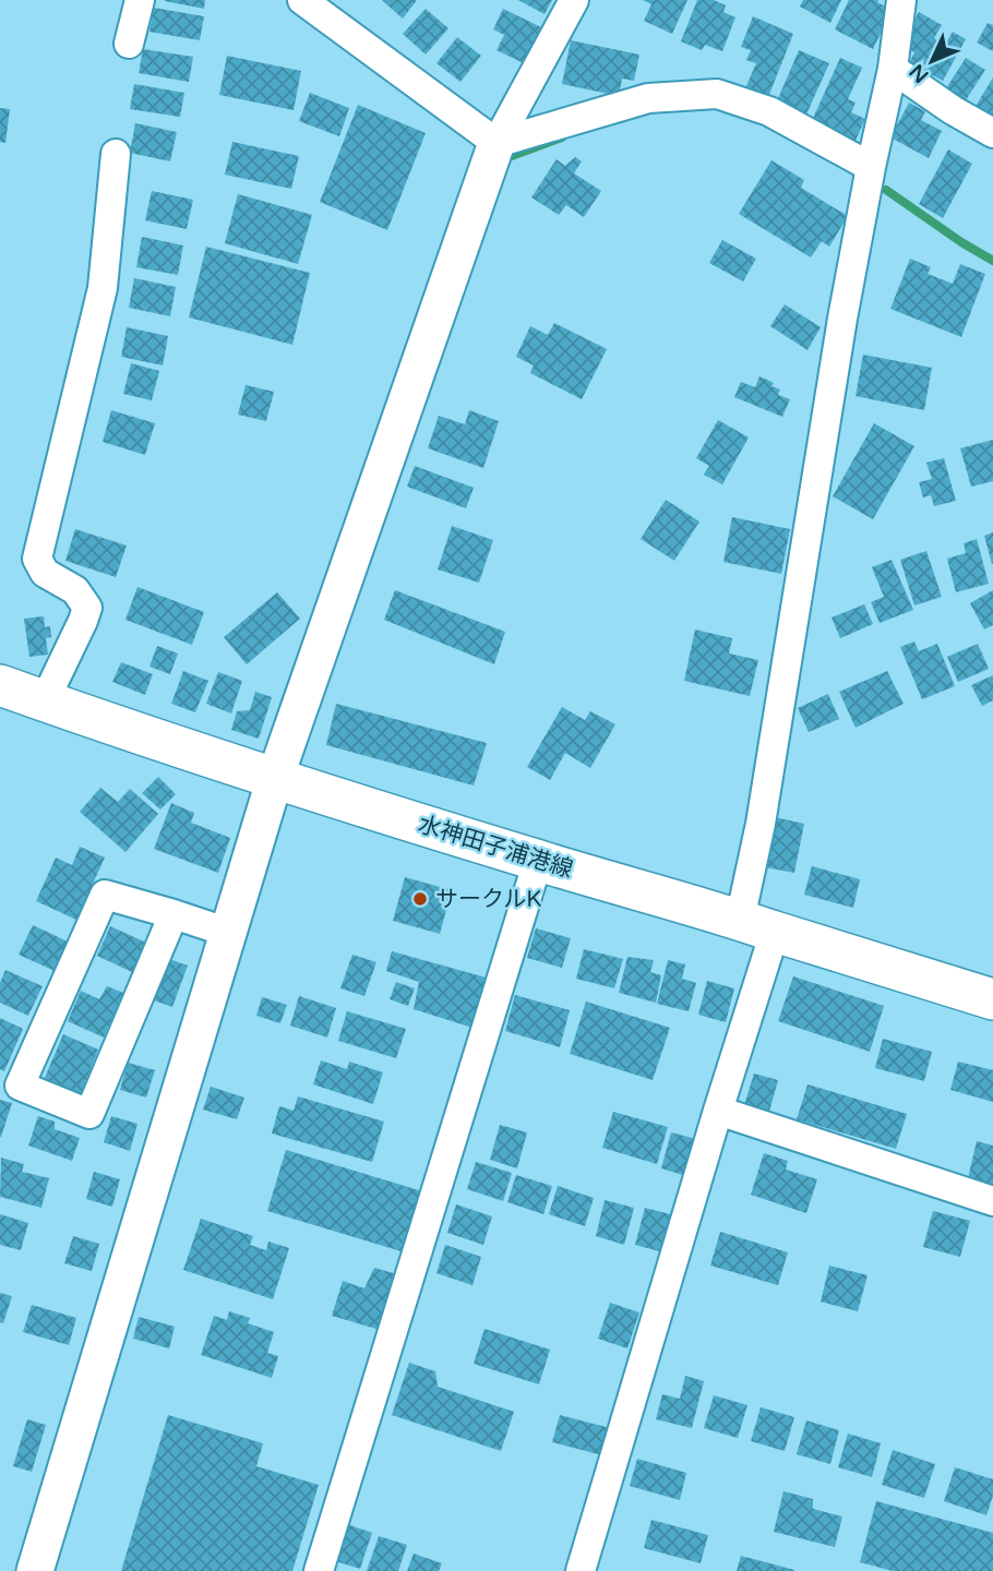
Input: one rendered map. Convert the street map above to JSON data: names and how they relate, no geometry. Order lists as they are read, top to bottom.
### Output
{
  "streets": {
    "main road": ["水神田子浦港線"]
  },
  "places": ["サークルK"],
  "north": "bottom left"
}
